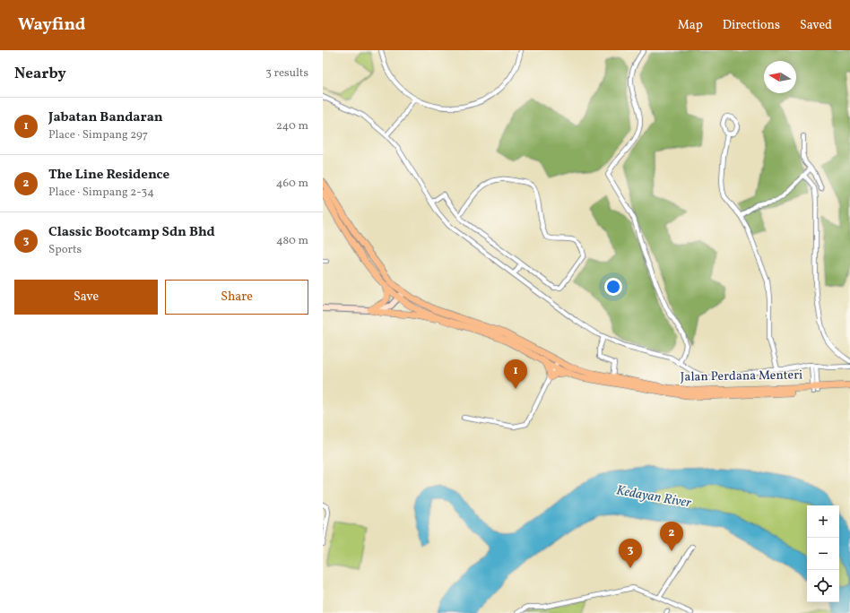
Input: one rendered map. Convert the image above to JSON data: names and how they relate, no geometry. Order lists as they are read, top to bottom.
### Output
{
  "streets": {
    "main road": ["Jalan Perdana Menteri"]
  },
  "water": ["Kedayan River"],
  "north": "left",
  "page": {
    "header": "Wayfind",
    "nav": ["Map", "Directions", "Saved"],
    "heading": ["Nearby", "3 results"],
    "list": [
      {
        "mark": "1",
        "name": "Jabatan Bandaran",
        "note": "Place · Simpang 297",
        "value": "240 m"
      },
      {
        "mark": "2",
        "name": "The Line Residence",
        "note": "Place · Simpang 2-34",
        "value": "460 m"
      },
      {
        "mark": "3",
        "name": "Classic Bootcamp Sdn Bhd",
        "note": "Sports",
        "value": "480 m"
      }
    ],
    "buttons": ["Save", "Share"],
    "pins": ["1", "2", "3"],
    "map_buttons": ["+", "−"]
  }
}
